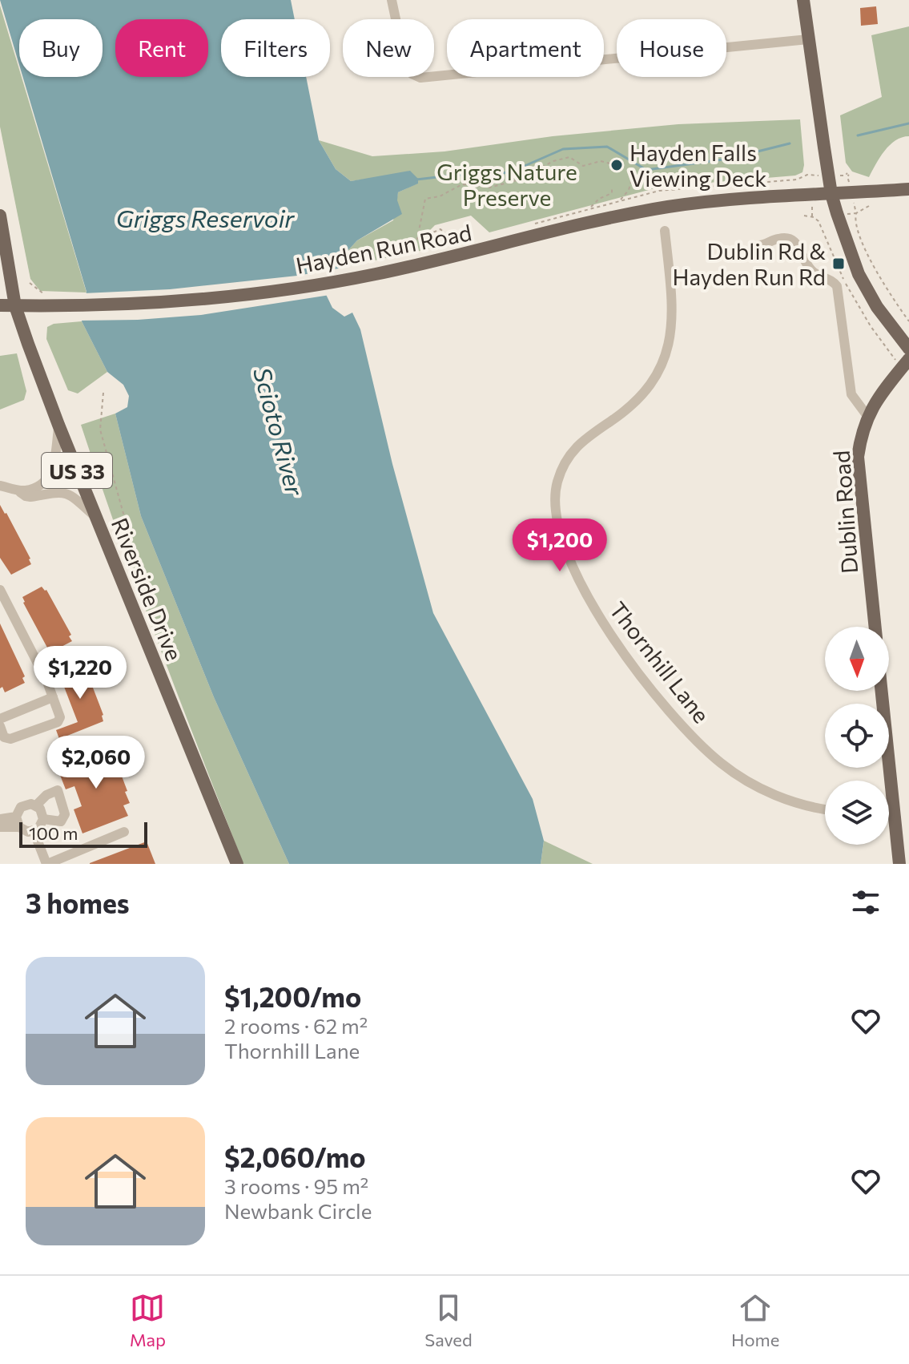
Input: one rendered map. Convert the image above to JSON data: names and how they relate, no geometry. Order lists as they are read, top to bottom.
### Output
{
  "streets": {
    "main road": [
      "Hayden Run Road",
      "US 33",
      "Dublin Road",
      "Riverside Drive"
    ],
    "street": ["Thornhill Lane"]
  },
  "crossings": [
    ["Hayden Run Road", "Riverside Drive"]
  ],
  "water": ["Griggs Reservoir", "Scioto River"],
  "parks": ["Griggs Nature Preserve"],
  "places": {
    "other": ["Hayden Falls Viewing Deck"],
    "transit": ["Dublin Rd & Hayden Run Rd"]
  },
  "scale_bar": "100 m",
  "north": "bottom",
  "page": {
    "chip": [
      "Buy",
      "Rent",
      "Filters",
      "New",
      "Apartment",
      "House"
    ],
    "price": ["$1,200", "$1,220", "$2,060"],
    "scale": "100 m",
    "heading": "3 homes",
    "list": [
      {
        "name": "$1,200/mo",
        "note": "2 rooms · 62 m² · Thornhill Lane"
      },
      {
        "name": "$2,060/mo",
        "note": "3 rooms · 95 m² · Newbank Circle"
      }
    ],
    "tabs": ["Map", "Saved", "Home"]
  }
}
